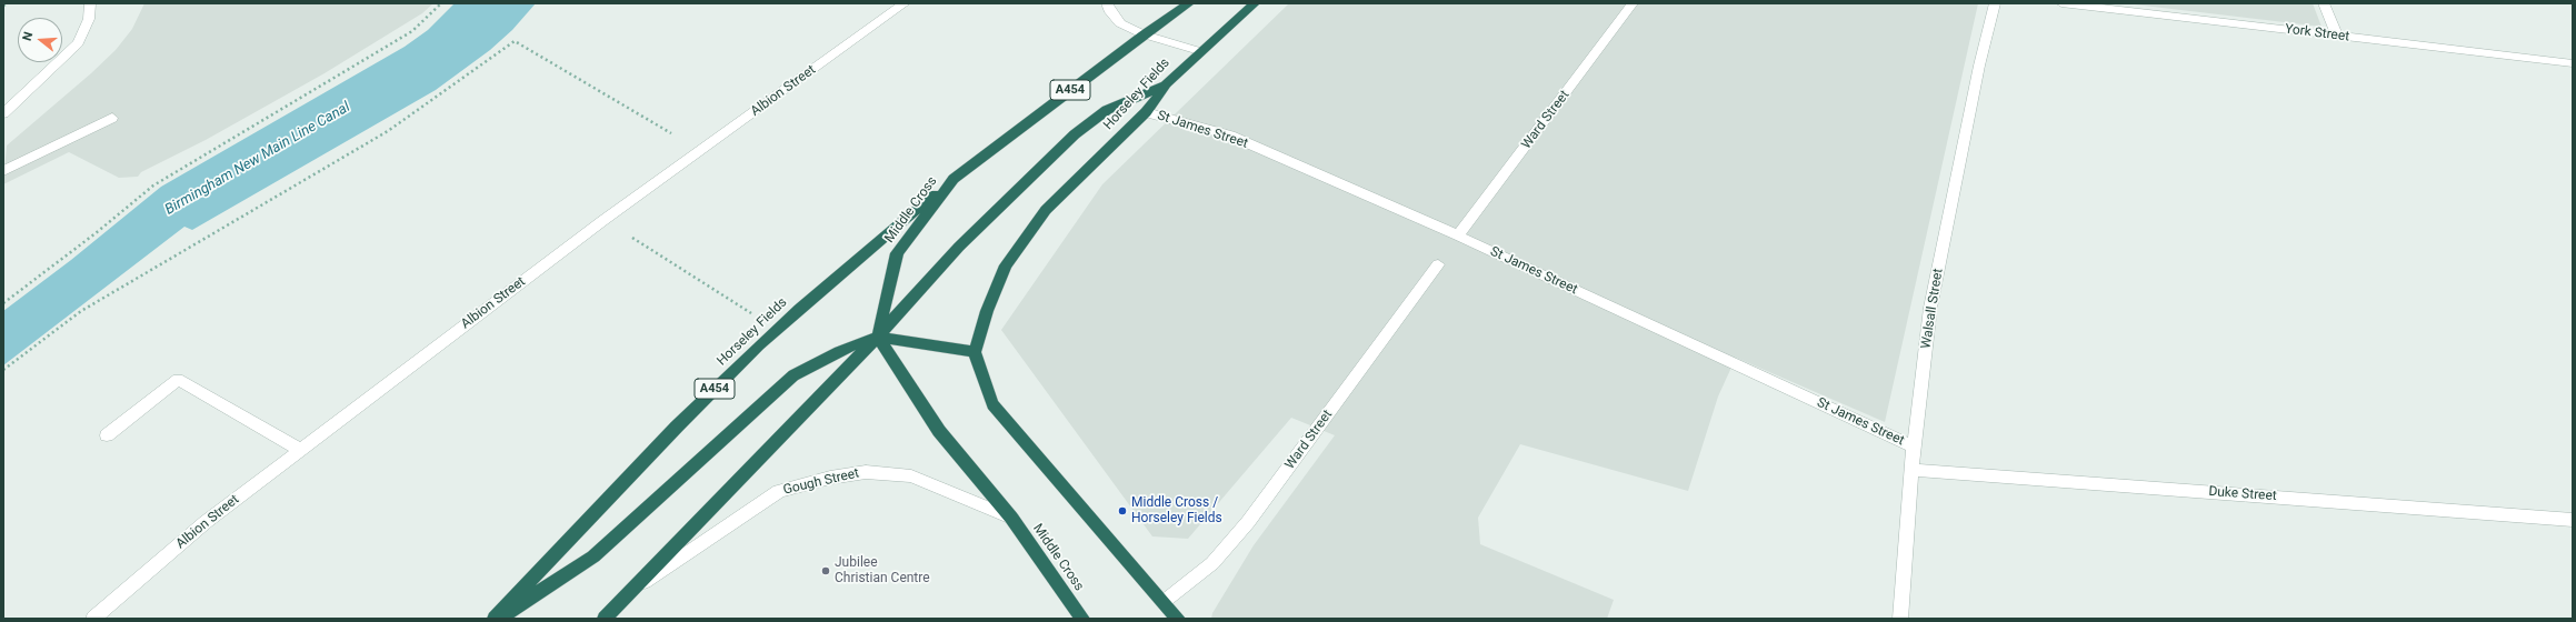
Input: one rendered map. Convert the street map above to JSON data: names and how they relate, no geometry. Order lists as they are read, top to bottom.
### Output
{
  "streets": {
    "highway": ["A454", "Horseley Fields", "Middle Cross"],
    "street": [
      "York Street",
      "Albion Street",
      "Ward Street",
      "St James Street",
      "Walsall Street",
      "Gough Street",
      "Duke Street"
    ]
  },
  "crossings": [
    ["Horseley Fields", "St James Street"],
    ["Horseley Fields", "Middle Cross"],
    ["Ward Street", "St James Street"],
    ["St James Street", "Walsall Street"],
    ["Middle Cross", "Gough Street"],
    ["Walsall Street", "Duke Street"]
  ],
  "water": ["Birmingham New Main Line Canal"],
  "places": ["Middle Cross / Horseley Fields", "Jubilee Christian Centre"],
  "north": "left"
}
